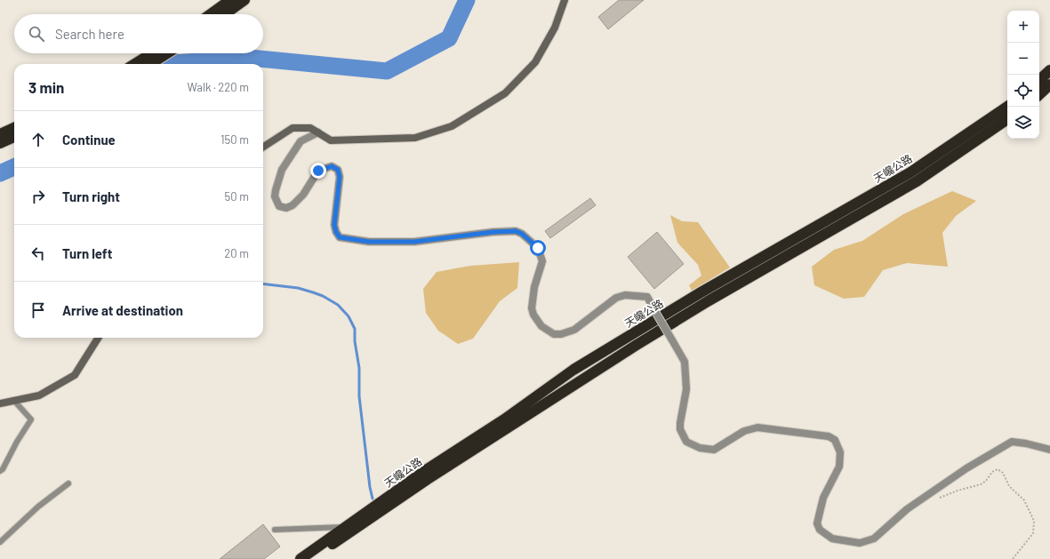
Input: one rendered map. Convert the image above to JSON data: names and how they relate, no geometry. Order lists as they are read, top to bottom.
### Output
{
  "streets": {
    "highway": ["天巉公路"]
  },
  "page": {
    "map_buttons": ["+", "−"],
    "search": "Search here",
    "heading": ["3 min", "Walk · 220 m"],
    "list": [
      ["Continue", "150 m"],
      ["Turn right", "50 m"],
      ["Turn left", "20 m"],
      "Arrive at destination"
    ]
  }
}
